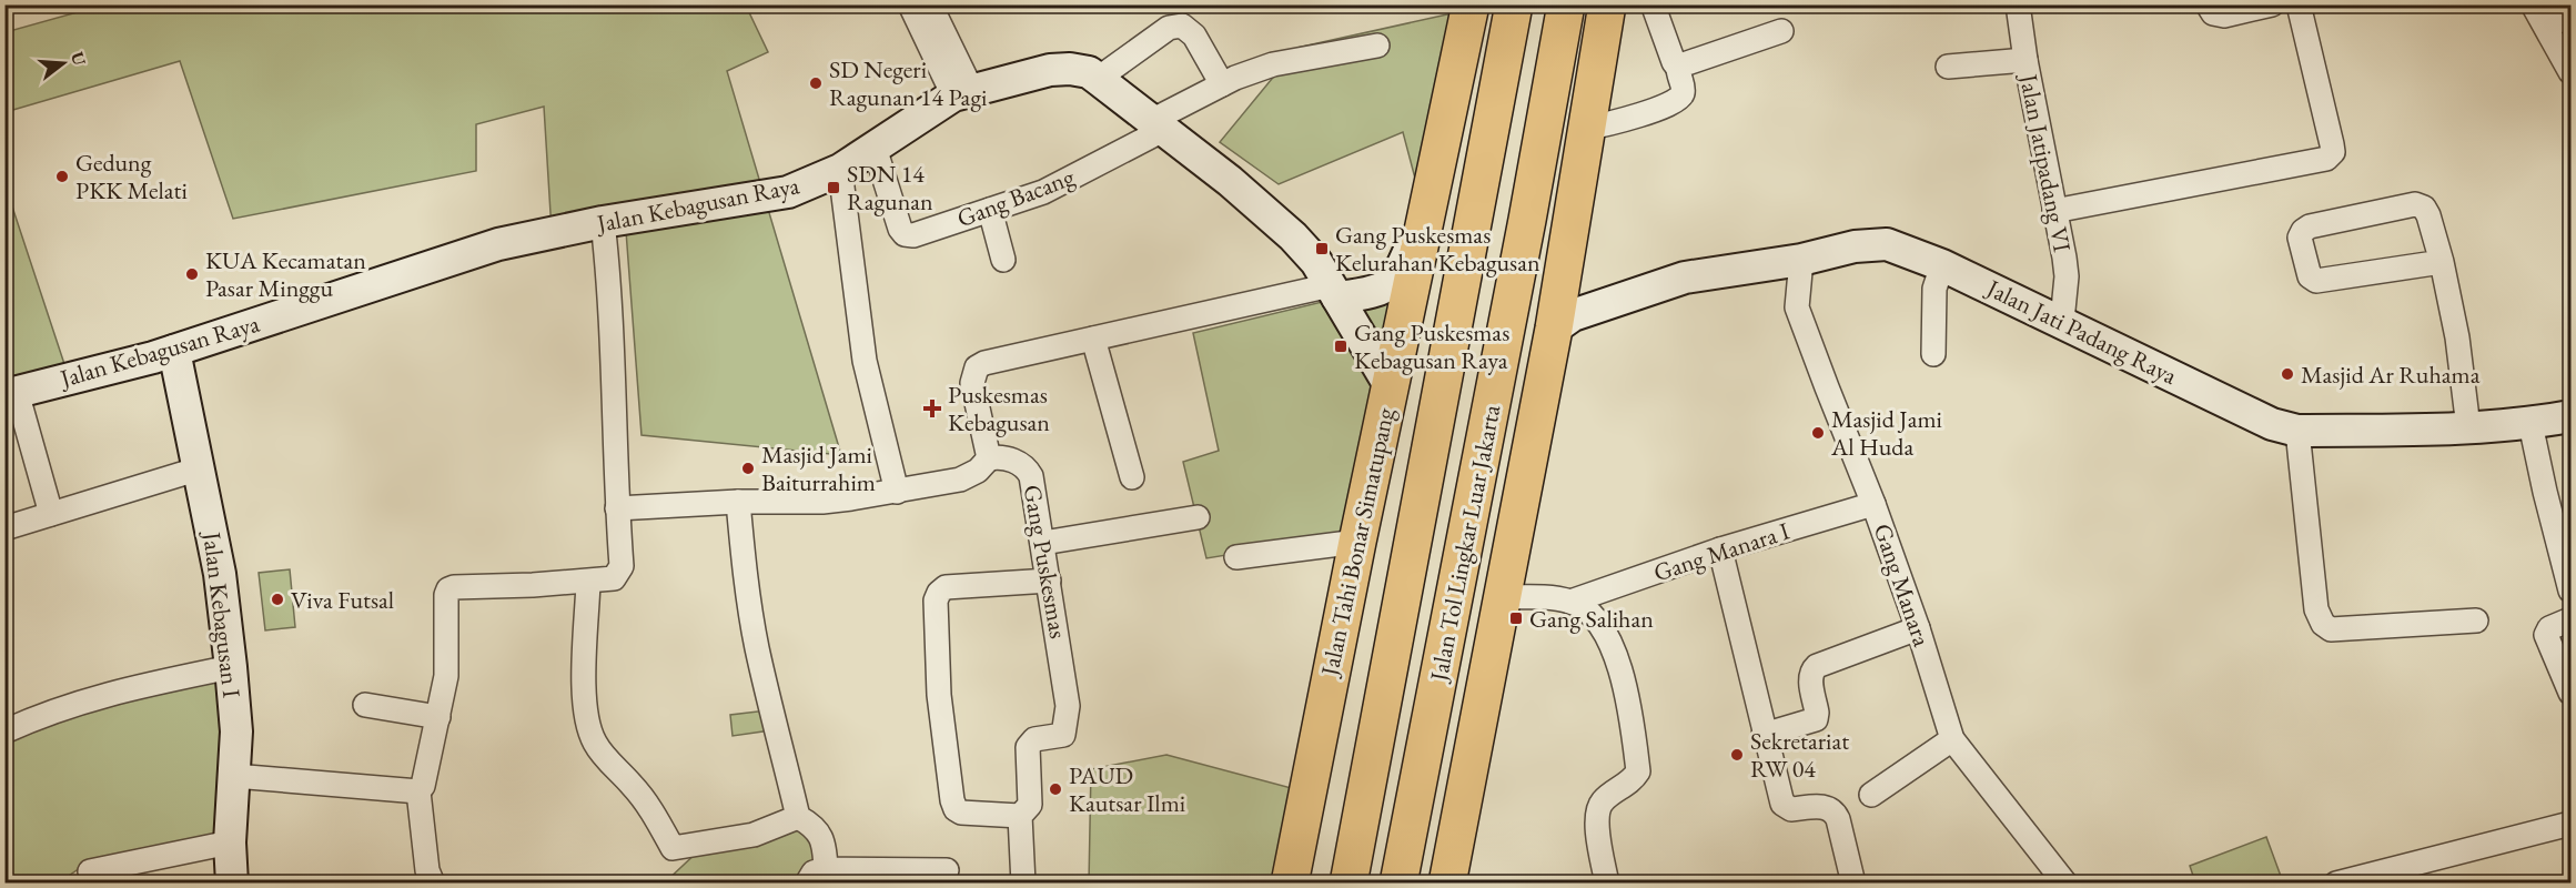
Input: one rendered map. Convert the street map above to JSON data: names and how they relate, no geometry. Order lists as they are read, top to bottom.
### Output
{
  "streets": {
    "highway": ["Jalan Tahi Bonar Simatupang", "Jalan Tol Lingkar Luar Jakarta"],
    "street": [
      "Jalan Jatipadang VI",
      "Gang Bacang",
      "Jalan Kebagusan Raya",
      "Jalan Jati Padang Raya",
      "Gang Manara I",
      "Gang Puskesmas",
      "Gang Manara",
      "Jalan Kebagusan I"
    ]
  },
  "crossings": [
    ["Jalan Jatipadang VI", "Jalan Jati Padang Raya"],
    ["Gang Bacang", "Jalan Kebagusan Raya"],
    ["Jalan Kebagusan Raya", "Jalan Tahi Bonar Simatupang"],
    ["Jalan Kebagusan Raya", "Jalan Kebagusan I"],
    ["Jalan Jati Padang Raya", "Gang Manara"],
    ["Gang Manara I", "Gang Manara"]
  ],
  "places": {
    "other": [
      "SD Negeri Ragunan 14 Pagi",
      "Gedung PKK Melati",
      "KUA Kecamatan Pasar Minggu",
      "Masjid Ar Ruhama",
      "Masjid Jami Al Huda",
      "Masjid Jami Baiturrahim",
      "Viva Futsal",
      "Sekretariat RW 04",
      "PAUD Kautsar Ilmi"
    ],
    "transit": [
      "SDN 14 Ragunan",
      "Gang Puskesmas Kelurahan Kebagusan",
      "Gang Puskesmas Kebagusan Raya",
      "Gang Salihan"
    ],
    "health": ["Puskesmas Kebagusan"]
  },
  "north": "right"
}
